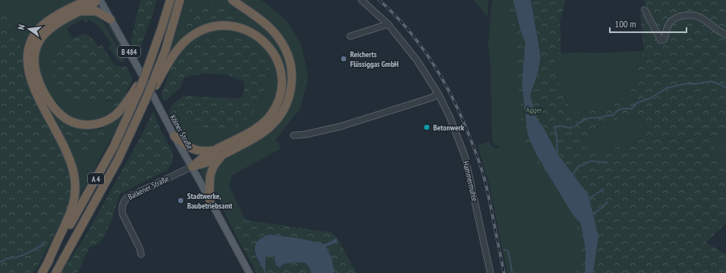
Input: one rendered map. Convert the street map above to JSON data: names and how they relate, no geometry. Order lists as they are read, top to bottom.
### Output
{
  "streets": {
    "highway": ["A 4"],
    "main road": ["B 484", "Kölner Straße"],
    "street": ["Hammermühle", "Balkener Straße"]
  },
  "crossings": [
    ["Kölner Straße", "Balkener Straße"]
  ],
  "parks": ["Agger"],
  "places": ["Reicherts Flüssiggas GmbH", "Betonwerk", "Stadtwerke, Baubetriebsamt"],
  "scale_bar": "100 m",
  "north": "left"
}
